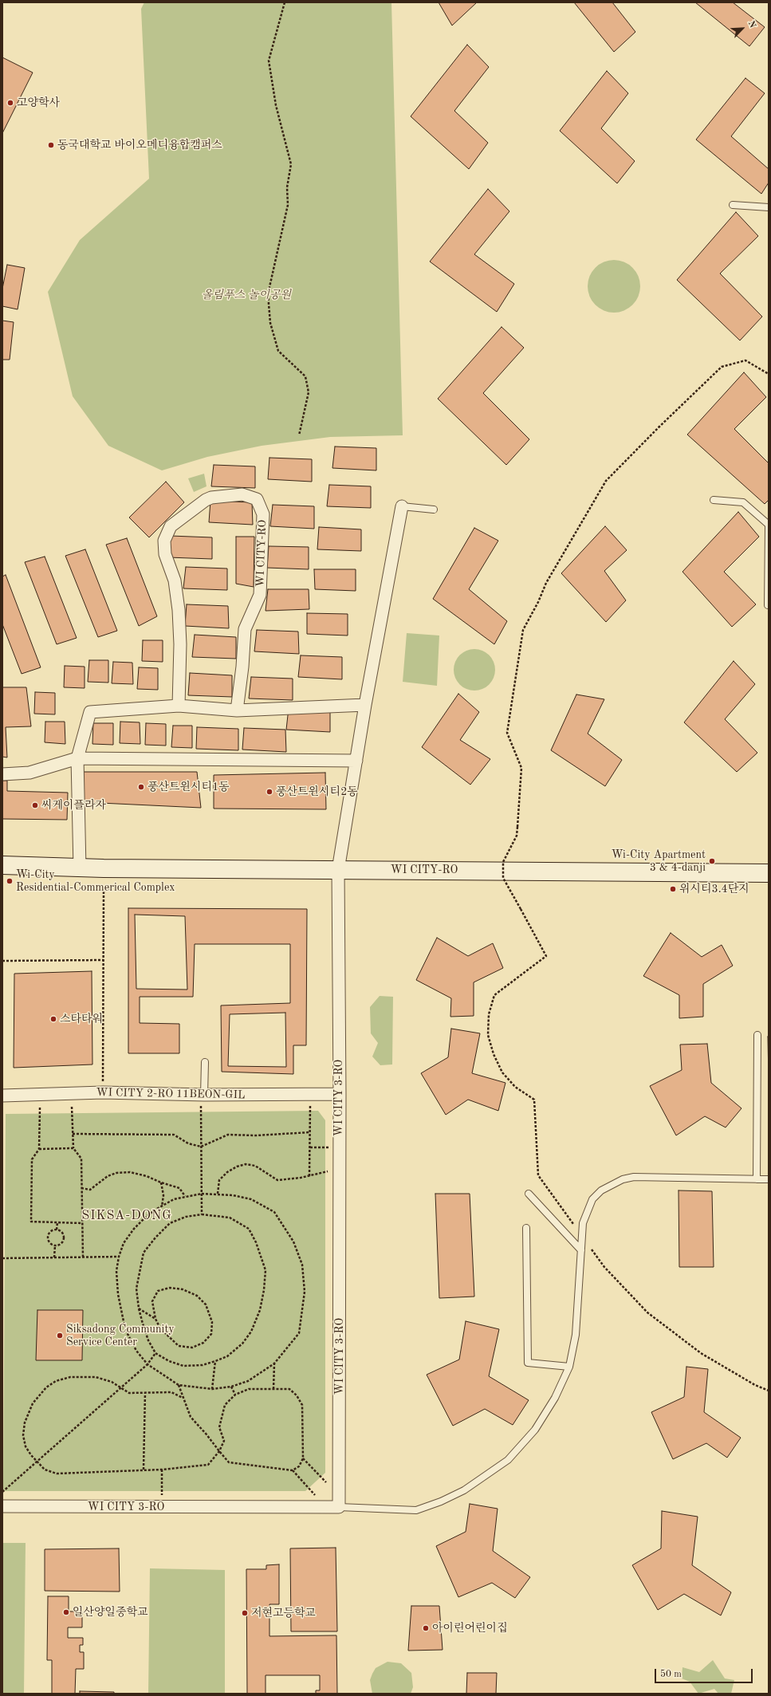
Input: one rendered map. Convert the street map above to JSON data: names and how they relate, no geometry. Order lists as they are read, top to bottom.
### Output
{
  "streets": {
    "main road": ["WI CITY-RO"],
    "street": ["WI CITY 2-RO 11BEON-GIL", "WI CITY 3-RO"]
  },
  "crossings": [
    ["WI CITY-RO", "WI CITY 3-RO"],
    ["WI CITY 2-RO 11BEON-GIL", "WI CITY 3-RO"]
  ],
  "districts": ["SIKSA-DONG"],
  "parks": ["올림푸스 놀이공원"],
  "places": [
    "고양학사",
    "동국대학교 바이오메디융합캠퍼스",
    "풍산트윈시티1동",
    "풍산트윈시티2동",
    "씨케이플라자",
    "Wi-City Apartment 3 & 4-danji",
    "Wi-City Residential-Commerical Complex",
    "위시티3.4단지",
    "스타타워",
    "Siksadong Community Service Center",
    "일산양일중학교",
    "저현고등학교",
    "아이린어린이집"
  ],
  "scale_bar": "50 m",
  "north": "top right"
}
